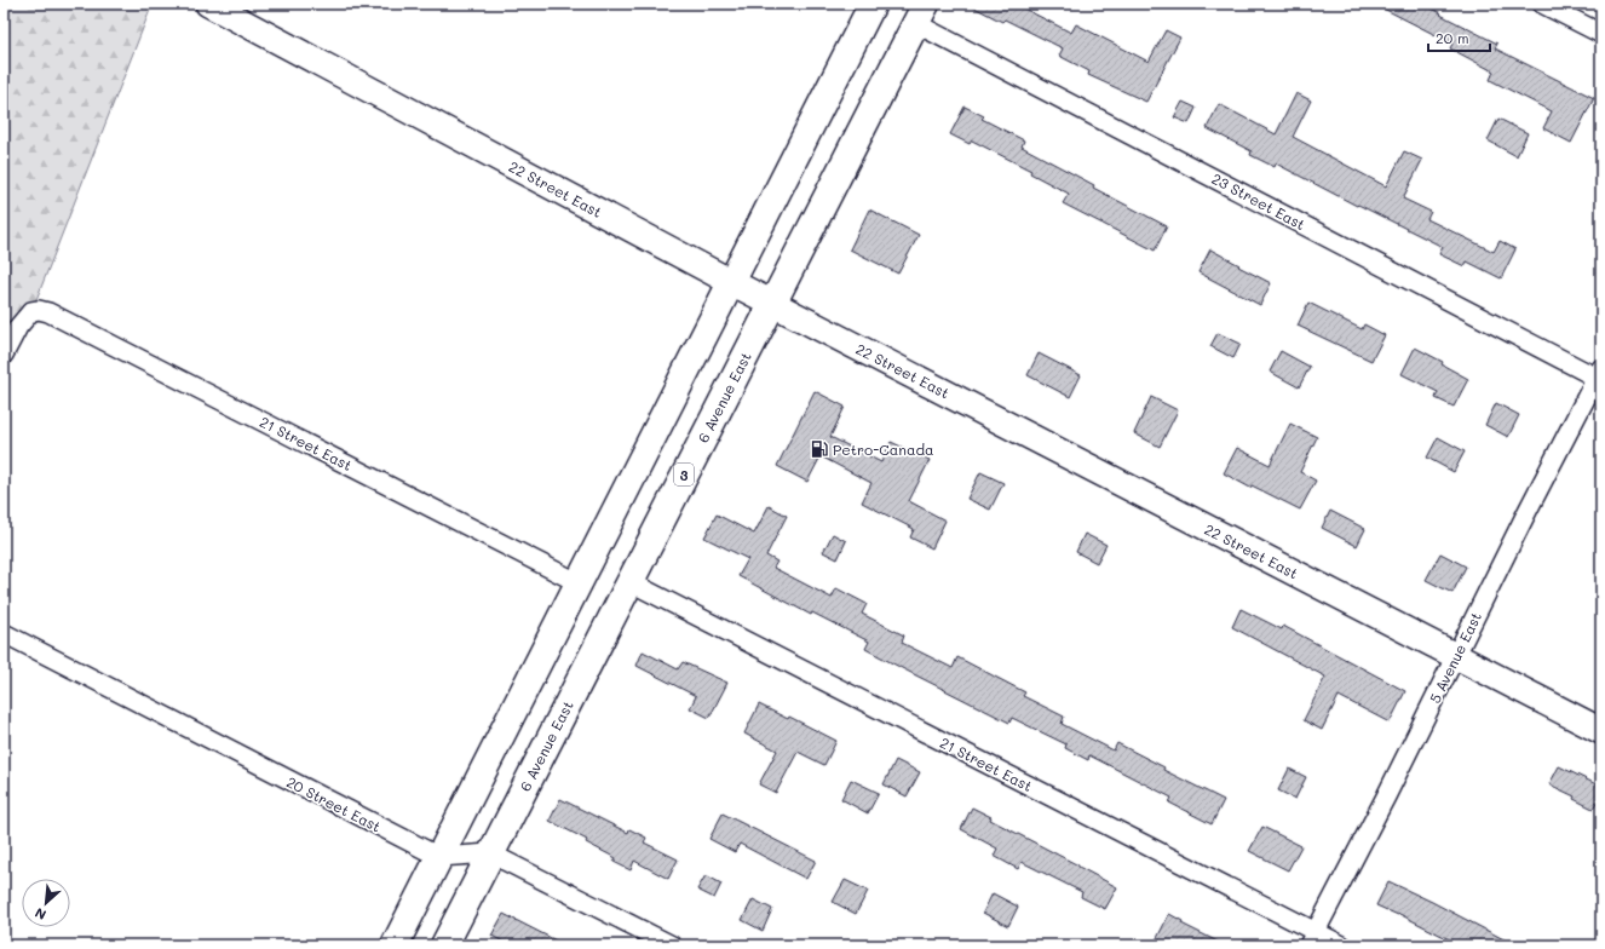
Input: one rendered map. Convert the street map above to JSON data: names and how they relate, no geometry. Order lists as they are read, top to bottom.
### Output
{
  "streets": {
    "main road": ["6 Avenue East", "3"],
    "street": [
      "22 Street East",
      "23 Street East",
      "21 Street East",
      "5 Avenue East",
      "20 Street East"
    ]
  },
  "crossings": [
    ["22 Street East", "6 Avenue East"],
    ["22 Street East", "5 Avenue East"],
    ["23 Street East", "6 Avenue East"],
    ["23 Street East", "5 Avenue East"],
    ["6 Avenue East", "21 Street East"],
    ["21 Street East", "5 Avenue East"]
  ],
  "places": {
    "fuel station": ["Petro-Canada"]
  },
  "scale_bar": "20 m",
  "north": "bottom left"
}
